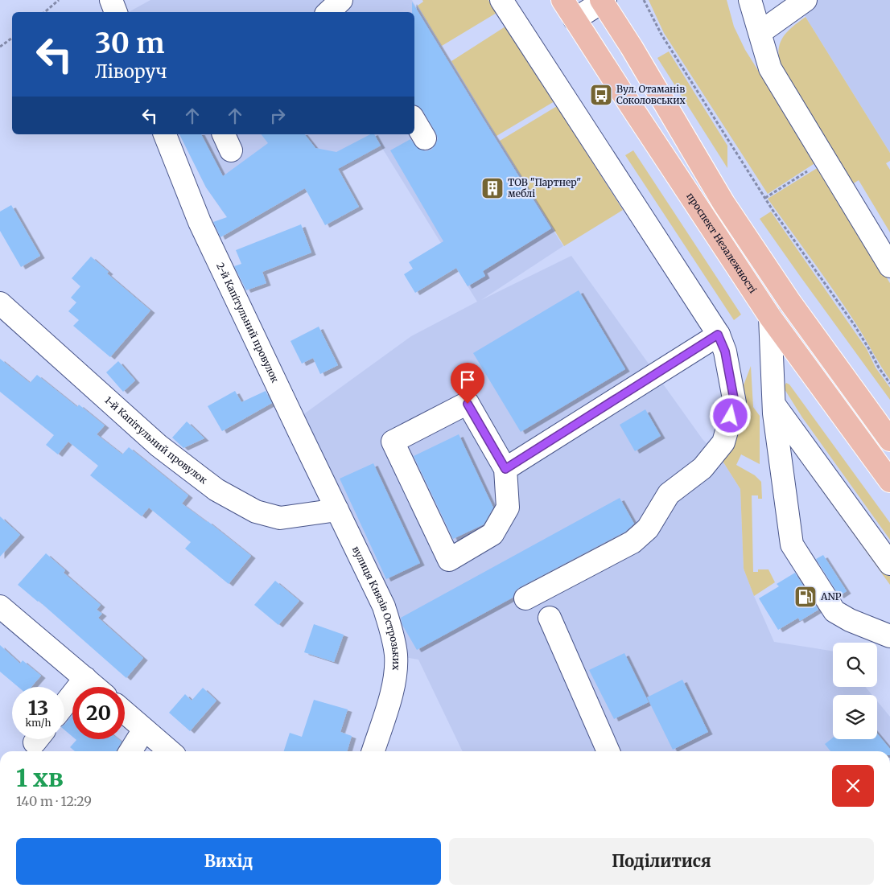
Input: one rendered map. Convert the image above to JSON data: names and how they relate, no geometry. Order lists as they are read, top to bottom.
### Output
{
  "streets": {
    "main road": ["проспект Незалежності"],
    "street": ["2-й Капітульний провулок", "1-й Капітульний провулок", "вулиця Князів Острозьких"]
  },
  "crossings": [
    ["2-й Капітульний провулок", "1-й Капітульний провулок"],
    ["2-й Капітульний провулок", "вулиця Князів Острозьких"],
    ["1-й Капітульний провулок", "вулиця Князів Острозьких"]
  ],
  "places": {
    "bus stop": ["Вул. Отаманів Соколовських"],
    "building": ["ТОВ \"Партнер\" меблі"],
    "fuel station": ["ANP"]
  },
  "page": {
    "turn": ["30 m", "Ліворуч"],
    "speed": "13 km/h",
    "limit": "20",
    "heading": ["1 хв", "140 m · 12:29"],
    "buttons": ["Вихід", "Поділитися"]
  }
}
